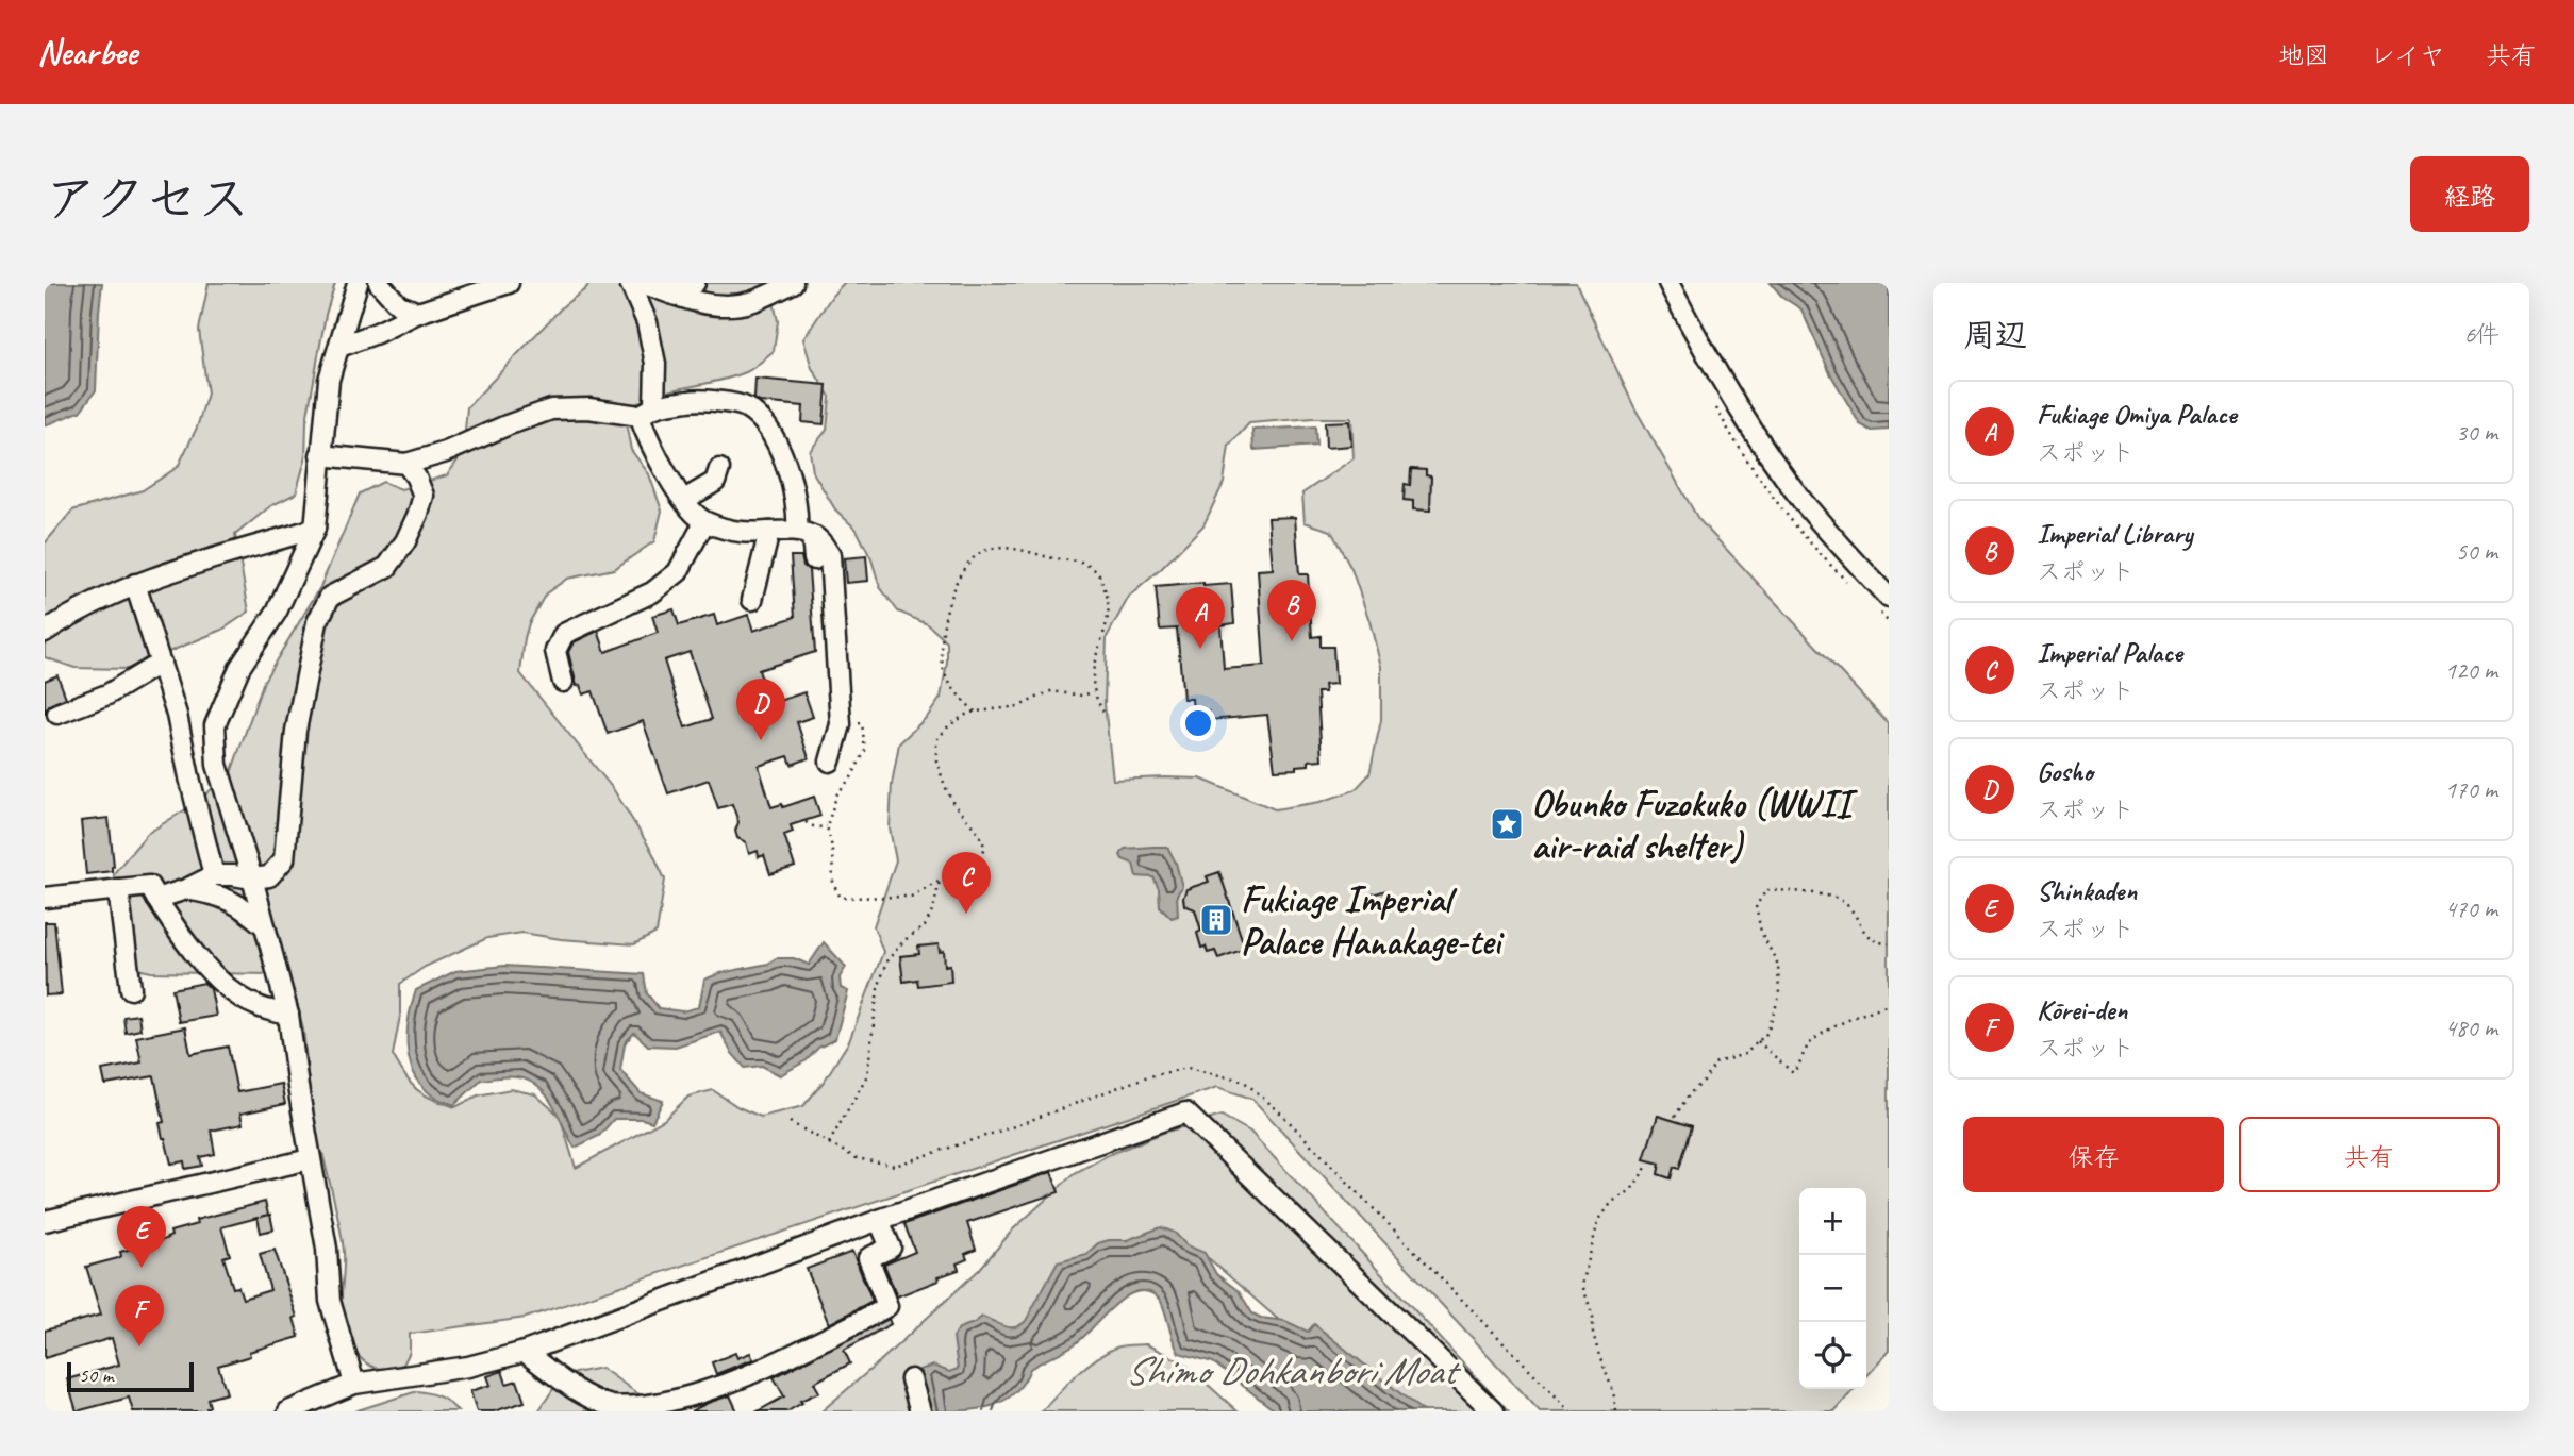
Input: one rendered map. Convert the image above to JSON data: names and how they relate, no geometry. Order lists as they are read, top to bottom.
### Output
{
  "water": ["Shimo Dohkanbori Moat"],
  "places": {
    "place": ["Obunko Fuzokuko (WWII air-raid shelter)"],
    "building": ["Fukiage Imperial Palace Hanakage-tei"]
  },
  "scale_bar": "50 m",
  "page": {
    "header": "Nearbee",
    "nav": ["地図", "レイヤ", "共有"],
    "title": "アクセス",
    "buttons": [
      "経路",
      ["保存", "共有"]
    ],
    "heading": ["周辺", "6件"],
    "list": [
      {
        "mark": "A",
        "name": "Fukiage Omiya Palace",
        "note": "スポット",
        "value": "30 m"
      },
      {
        "mark": "B",
        "name": "Imperial Library",
        "note": "スポット",
        "value": "50 m"
      },
      {
        "mark": "C",
        "name": "Imperial Palace",
        "note": "スポット",
        "value": "120 m"
      },
      {
        "mark": "D",
        "name": "Gosho",
        "note": "スポット",
        "value": "170 m"
      },
      {
        "mark": "E",
        "name": "Shinkaden",
        "note": "スポット",
        "value": "470 m"
      },
      {
        "mark": "F",
        "name": "Kōrei-den",
        "note": "スポット",
        "value": "480 m"
      }
    ],
    "pins": [
      "B",
      "A",
      "D",
      "C",
      "E",
      "F"
    ],
    "map_buttons": ["+", "−"],
    "scale": "50 m"
  }
}
